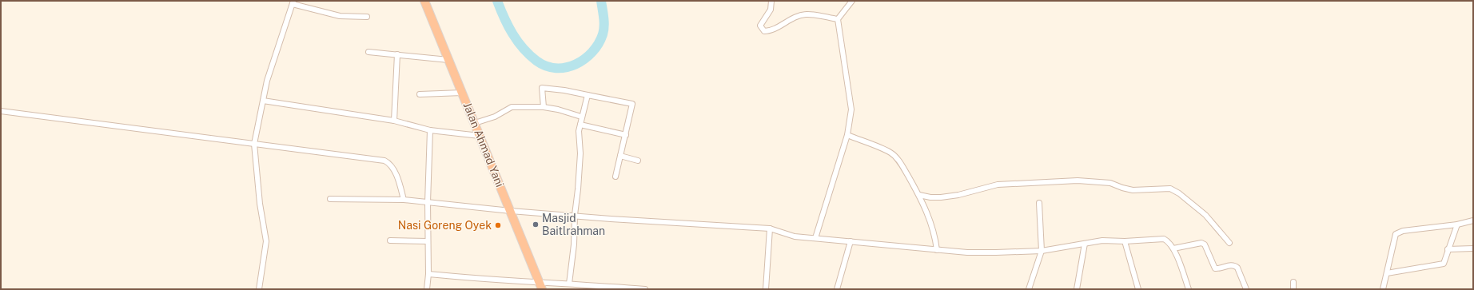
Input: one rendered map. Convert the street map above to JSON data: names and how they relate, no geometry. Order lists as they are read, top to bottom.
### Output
{
  "streets": {
    "highway": ["Jalan Ahmad Yani"]
  },
  "places": ["Masjid Baitlrahman", "Nasi Goreng Oyek"]
}
